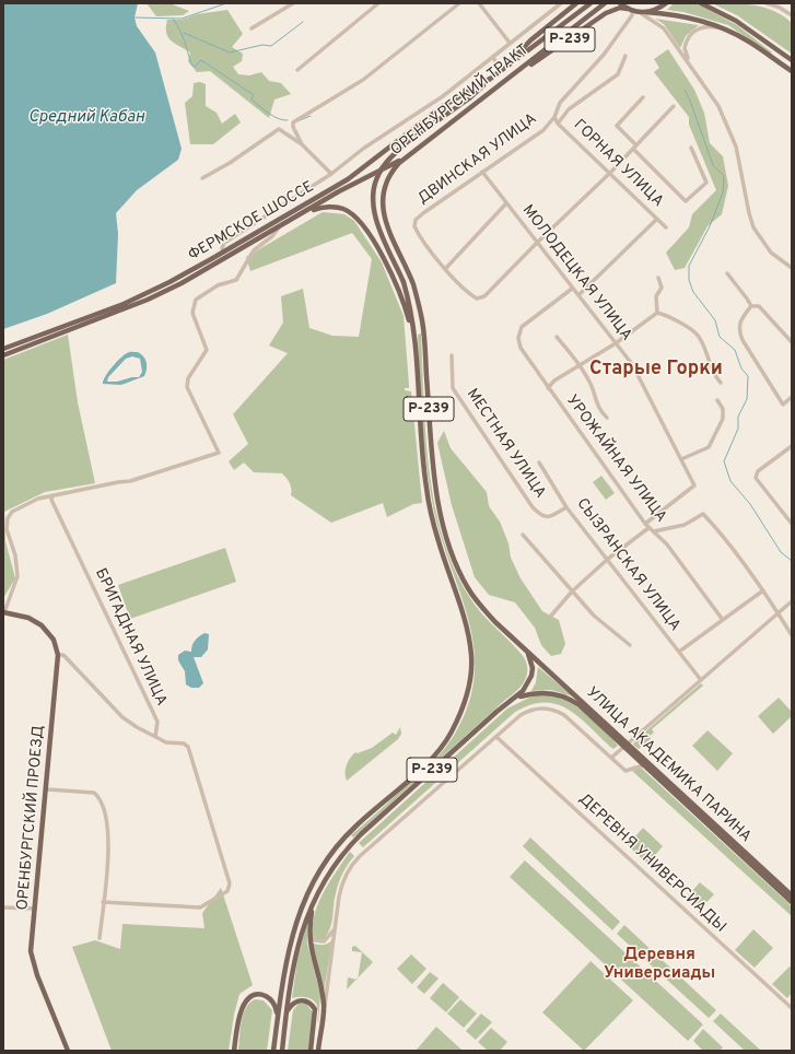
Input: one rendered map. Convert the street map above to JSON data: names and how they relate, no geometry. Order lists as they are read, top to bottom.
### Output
{
  "streets": {
    "main road": [
      "Р-239",
      "ОРЕНБУРГСКИЙ ТРАКТ",
      "ФЕРМСКОЕ ШОССЕ",
      "УЛИЦА АКАДЕМИКА ПАРИНА",
      "ОРЕНБУРГСКИЙ ПРОЕЗД"
    ],
    "street": [
      "ДВИНСКАЯ УЛИЦА",
      "ГОРНАЯ УЛИЦА",
      "МОЛОДЕЦКАЯ УЛИЦА",
      "МЕСТНАЯ УЛИЦА",
      "УРОЖАЙНАЯ УЛИЦА",
      "СЫЗРАНСКАЯ УЛИЦА",
      "БРИГАДНАЯ УЛИЦА",
      "ДЕРЕВНЯ УНИВЕРСИАДЫ"
    ]
  },
  "crossings": [
    ["Р-239", "ОРЕНБУРГСКИЙ ТРАКТ"],
    ["Р-239", "ДВИНСКАЯ УЛИЦА"],
    ["Р-239", "УЛИЦА АКАДЕМИКА ПАРИНА"],
    ["ОРЕНБУРГСКИЙ ТРАКТ", "ФЕРМСКОЕ ШОССЕ"],
    ["ОРЕНБУРГСКИЙ ТРАКТ", "УЛИЦА АКАДЕМИКА ПАРИНА"],
    ["ДВИНСКАЯ УЛИЦА", "ГОРНАЯ УЛИЦА"],
    ["ДВИНСКАЯ УЛИЦА", "МОЛОДЕЦКАЯ УЛИЦА"],
    ["МОЛОДЕЦКАЯ УЛИЦА", "УРОЖАЙНАЯ УЛИЦА"],
    ["МЕСТНАЯ УЛИЦА", "СЫЗРАНСКАЯ УЛИЦА"]
  ],
  "districts": ["Старые Горки", "Деревня Универсиады"],
  "water": ["Средний Кабан"]
}
